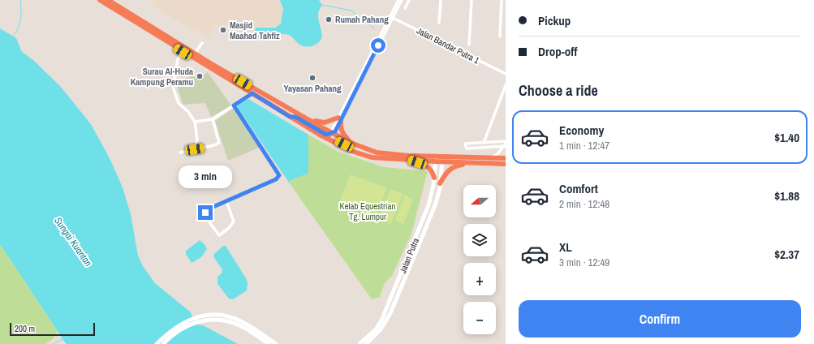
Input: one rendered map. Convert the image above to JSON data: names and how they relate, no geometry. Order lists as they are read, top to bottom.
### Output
{
  "streets": {
    "main road": ["Jalan Putra"],
    "street": ["Jalan Bandar Putra 1"]
  },
  "water": ["Sungai Kuantan"],
  "parks": ["Kelab Equestrian Tg. Lumpur"],
  "places": [
    "Rumah Pahang",
    "Masjid Maahad Tahfiz",
    "Surau Al-Huda Kampung Peramu",
    "Yayasan Pahang"
  ],
  "scale_bar": "200 m",
  "north": "left",
  "page": {
    "banner": ["Pickup", "Drop-off"],
    "heading": "Choose a ride",
    "list": [
      {
        "name": "Economy",
        "note": "1 min · 12:47",
        "value": "$1.40"
      },
      {
        "name": "Comfort",
        "note": "2 min · 12:48",
        "value": "$1.88"
      },
      {
        "name": "XL",
        "note": "3 min · 12:49",
        "value": "$2.37"
      }
    ],
    "bubble": "3 min",
    "map_buttons": ["+", "−"],
    "buttons": "Confirm",
    "scale": "200 m"
  }
}
